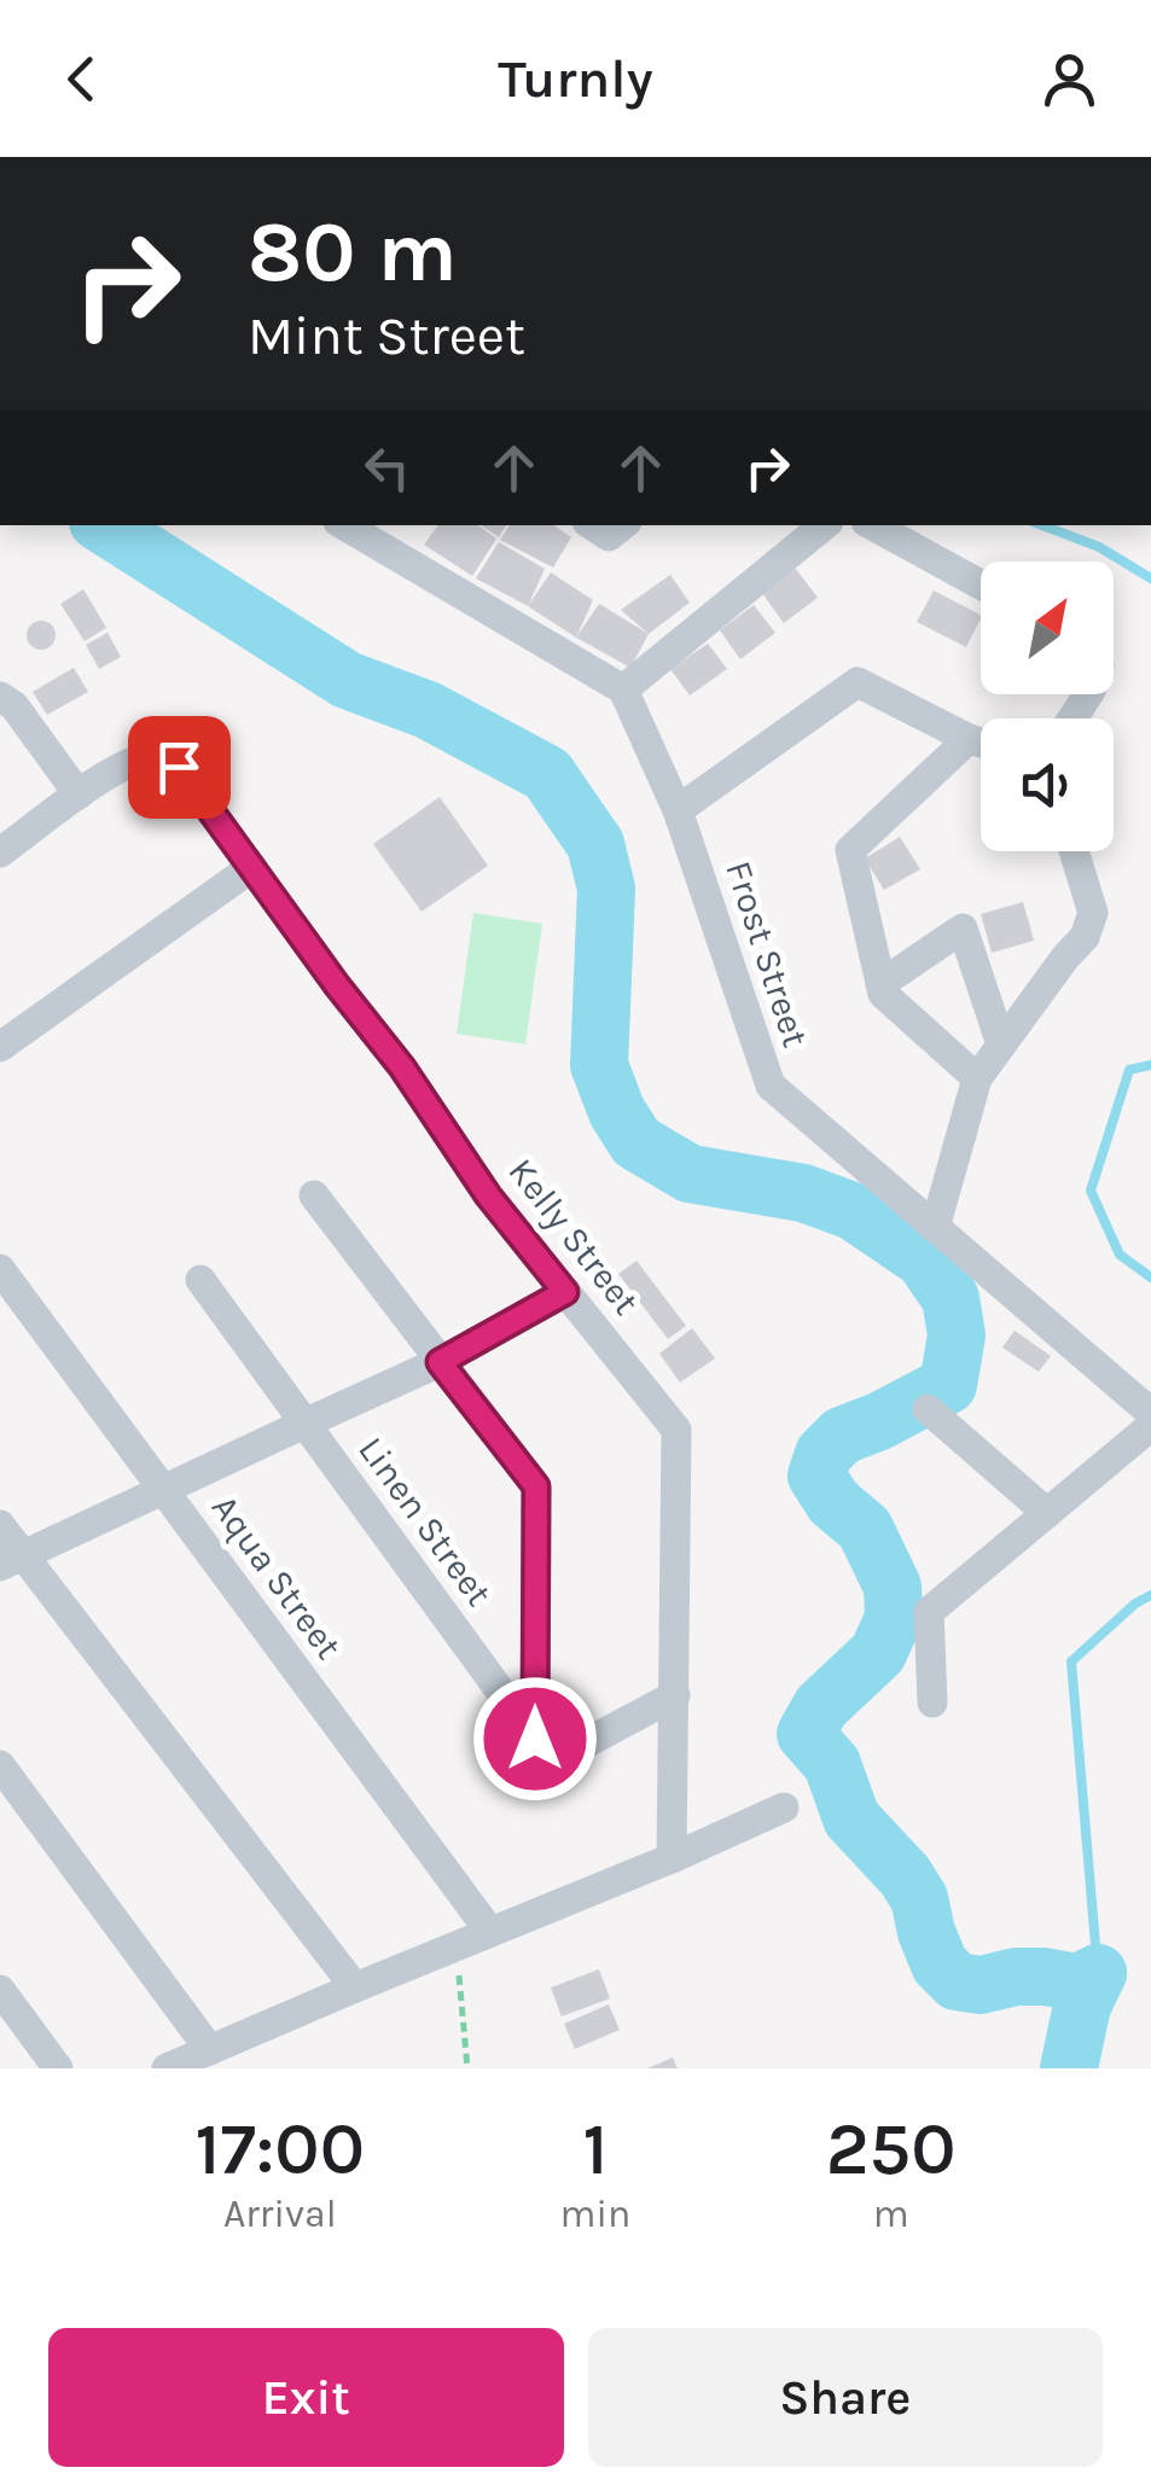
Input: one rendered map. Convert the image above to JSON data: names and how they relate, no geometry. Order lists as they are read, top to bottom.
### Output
{
  "streets": {
    "street": [
      "Frost Street",
      "Kelly Street",
      "Linen Street",
      "Aqua Street"
    ]
  },
  "north": "top right",
  "page": {
    "header": "Turnly",
    "turn": ["80 m", "Mint Street"],
    "eta": [
      "17:00",
      "Arrival",
      "1",
      "min",
      "250",
      "m"
    ],
    "buttons": ["Exit", "Share"]
  }
}
